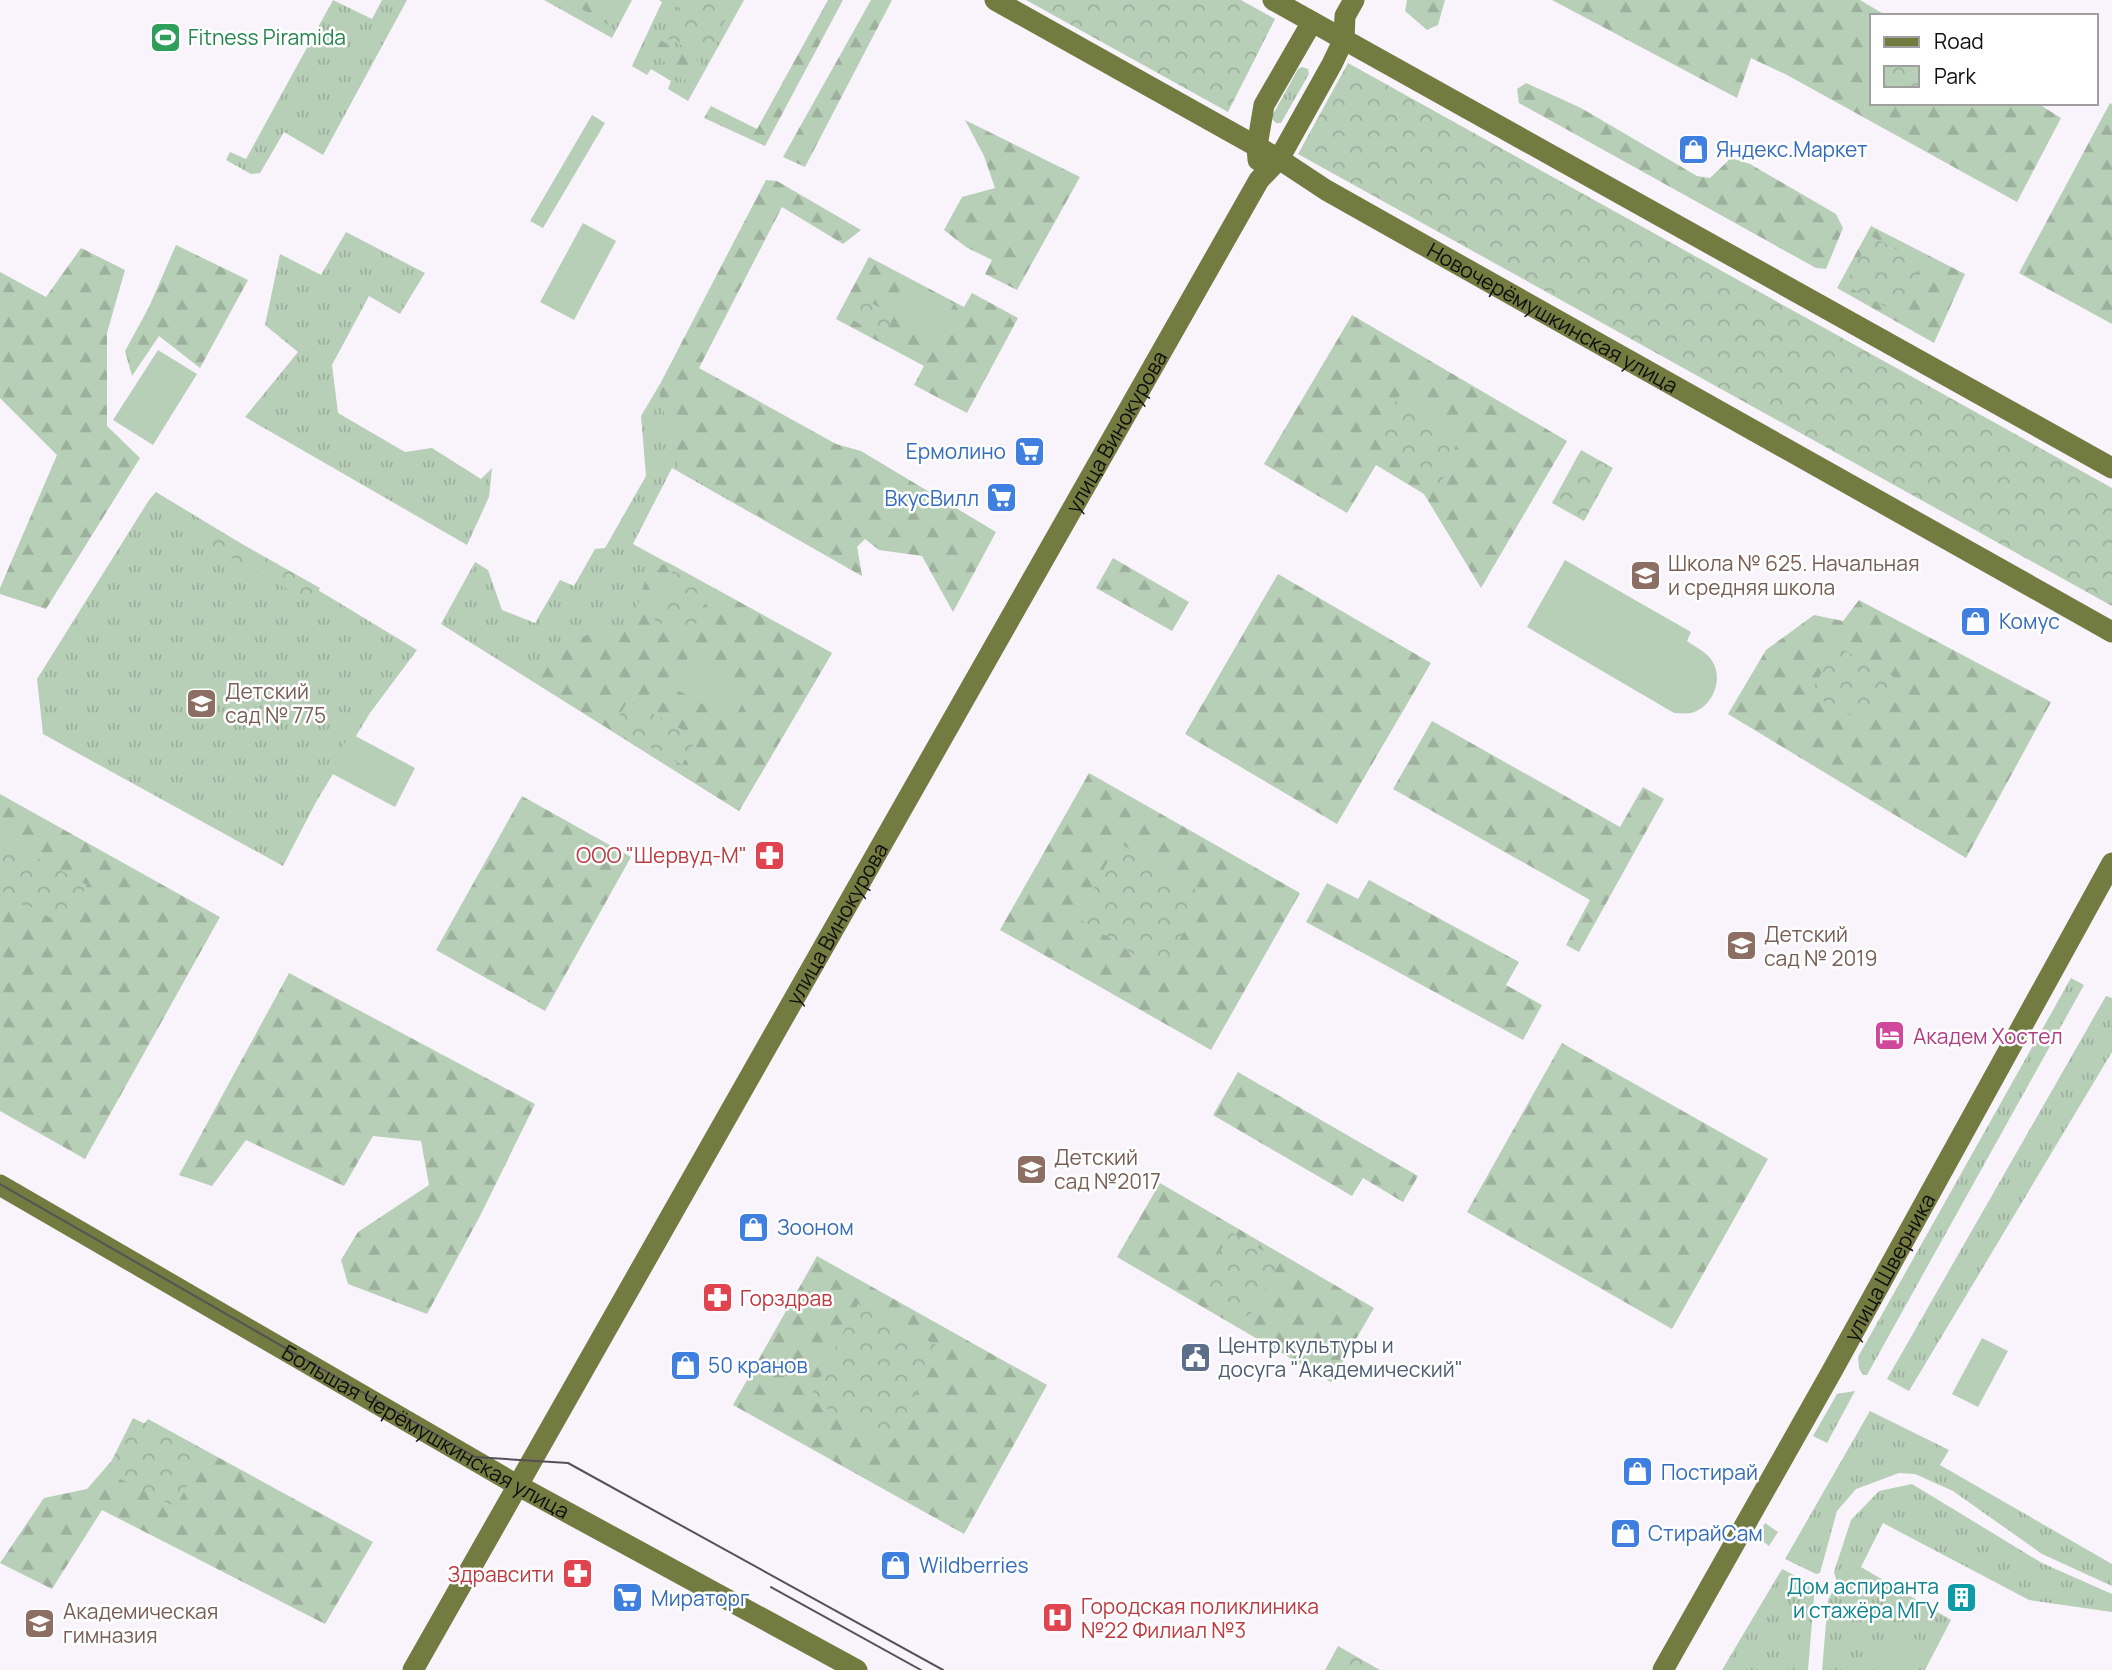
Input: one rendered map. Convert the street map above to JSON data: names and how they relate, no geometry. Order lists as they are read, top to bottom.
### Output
{
  "streets": {
    "street": [
      "Новочерёмушкинская улица",
      "улица Винокурова",
      "улица Шверника",
      "Большая Черёмушкинская улица"
    ]
  },
  "crossings": [
    ["Новочерёмушкинская улица", "улица Винокурова"],
    ["улица Винокурова", "Большая Черёмушкинская улица"]
  ],
  "places": {
    "sports": ["Fitness Piramida"],
    "shop": [
      "Яндекс.Маркет",
      "Комус",
      "Зооном",
      "50 кранов",
      "Постирай",
      "СтирайСам",
      "Wildberries"
    ],
    "supermarket": ["Ермолино", "ВкусВилл", "Мираторг"],
    "school or university": [
      "Школа № 625. Начальная и средняя школа",
      "Детский сад № 775",
      "Детский сад № 2019",
      "Детский сад №2017",
      "Академическая гимназия"
    ],
    "pharmacy": ["ООО \"Шервуд-М\"", "Горздрав", "Здравсити"],
    "hotel": ["Академ Хостел"],
    "public building": ["Центр культуры и досуга \"Академический\""],
    "building": ["Дом аспиранта и стажёра МГУ"],
    "hospital": ["Городская поликлиника №22 Филиал №3"]
  },
  "legend": ["Road", "Park"]
}
